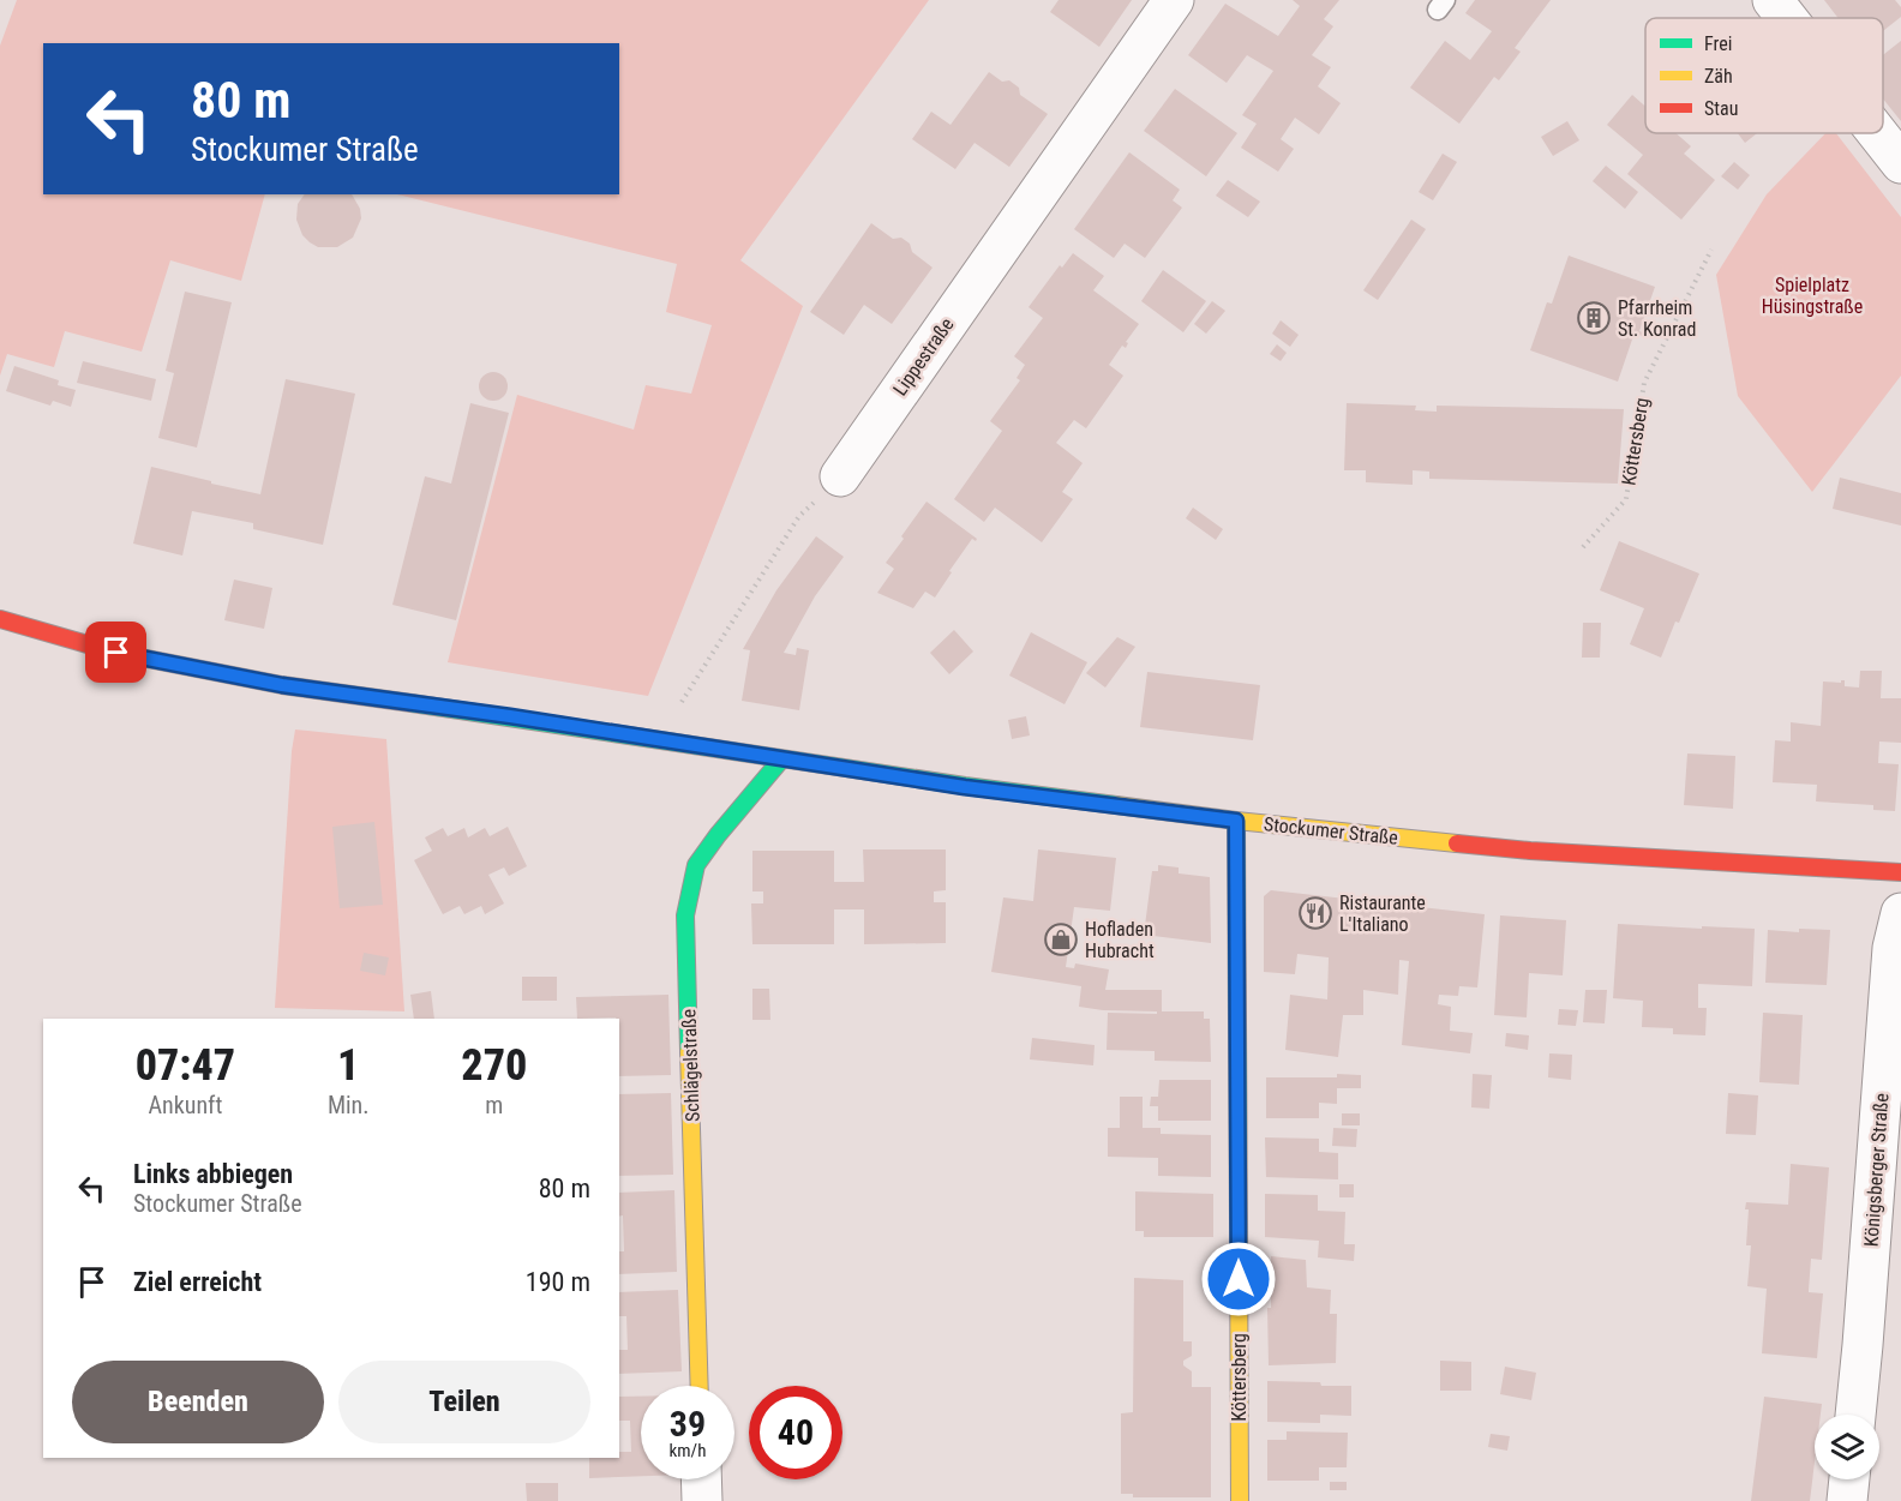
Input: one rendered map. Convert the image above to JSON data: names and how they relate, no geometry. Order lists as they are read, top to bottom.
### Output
{
  "streets": {
    "main road": ["Köttersberg", "Stockumer Straße", "Schlägelstraße"],
    "street": ["Lippestraße", "Königsberger Straße"]
  },
  "crossings": [
    ["Köttersberg", "Stockumer Straße"],
    ["Stockumer Straße", "Schlägelstraße"]
  ],
  "parks": ["Spielplatz Hüsingstraße"],
  "places": {
    "building": ["Pfarrheim St. Konrad"],
    "restaurant": ["Ristaurante L'Italiano"],
    "shop": ["Hofladen Hubracht"]
  },
  "legend": ["Frei", "Zäh", "Stau"],
  "page": {
    "turn": ["80 m", "Stockumer Straße"],
    "eta": [
      "07:47",
      "Ankunft",
      "1",
      "Min.",
      "270",
      "m"
    ],
    "list": [
      {
        "name": "Links abbiegen",
        "note": "Stockumer Straße",
        "value": "80 m"
      },
      {
        "name": "Ziel erreicht",
        "value": "190 m"
      }
    ],
    "buttons": ["Beenden", "Teilen"],
    "speed": "39 km/h",
    "limit": "40"
  }
}
